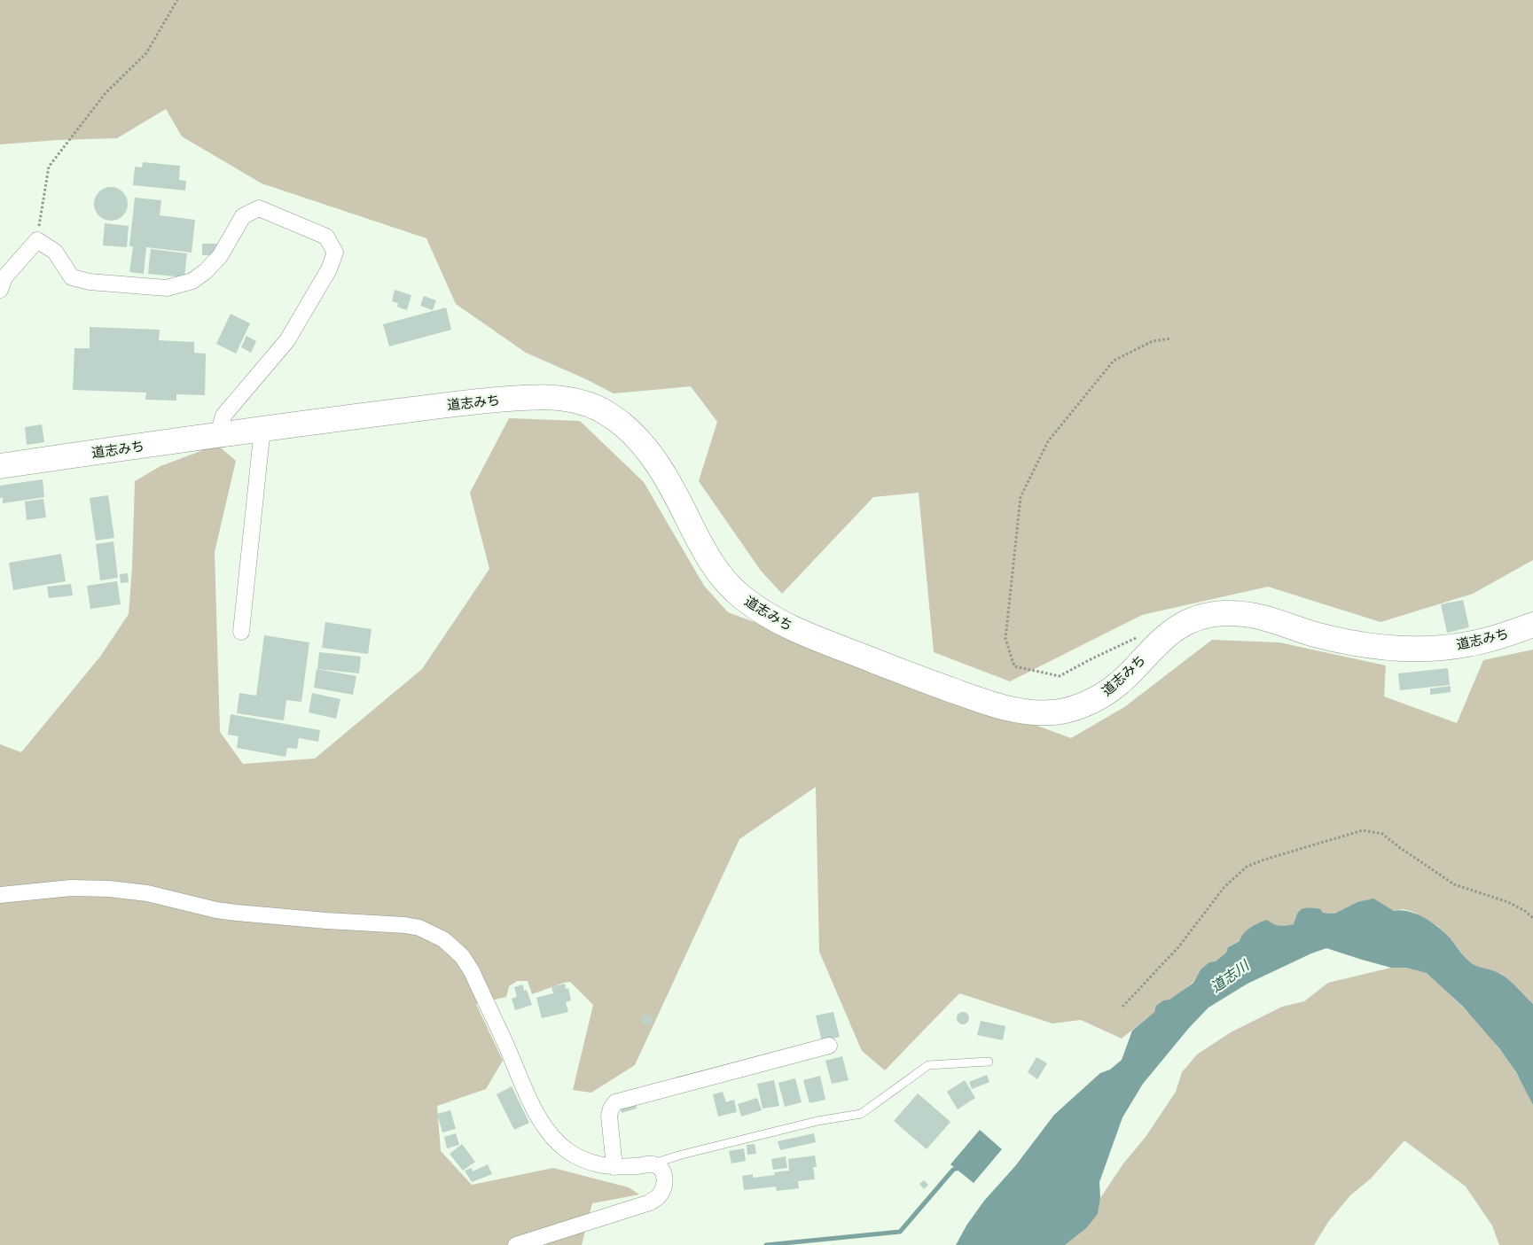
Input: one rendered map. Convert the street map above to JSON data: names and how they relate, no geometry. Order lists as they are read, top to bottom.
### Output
{
  "streets": {
    "highway": ["道志みち"]
  },
  "water": ["道志川"]
}
